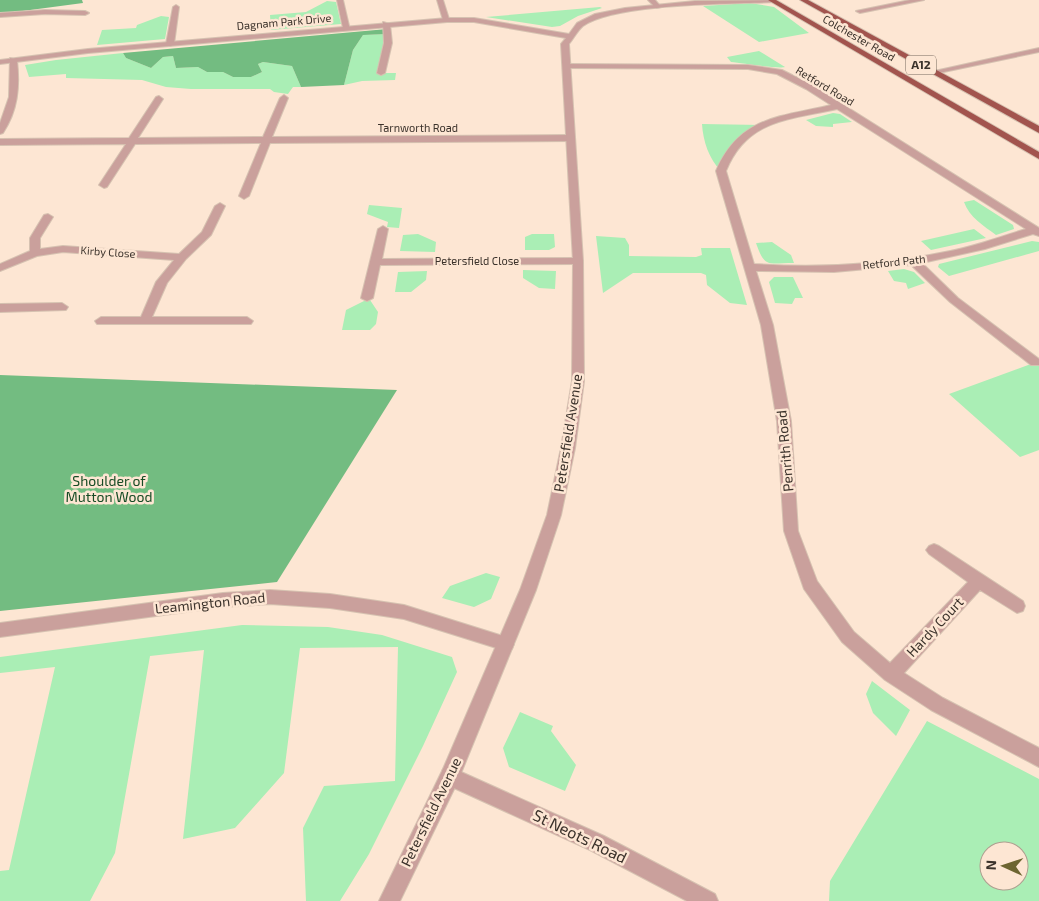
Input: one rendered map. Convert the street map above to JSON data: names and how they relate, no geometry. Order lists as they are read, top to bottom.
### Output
{
  "streets": {
    "highway": ["Colchester Road", "A12"],
    "street": [
      "Dagnam Park Drive",
      "Retford Road",
      "Tarnworth Road",
      "Kirby Close",
      "Petersfield Close",
      "Retford Path",
      "Petersfield Avenue",
      "Penrith Road",
      "Leamington Road",
      "Hardy Court",
      "St Neots Road"
    ]
  },
  "crossings": [
    ["Dagnam Park Drive", "Petersfield Avenue"],
    ["Retford Road", "Retford Path"],
    ["Retford Road", "Petersfield Avenue"],
    ["Retford Road", "Penrith Road"],
    ["Tarnworth Road", "Petersfield Avenue"],
    ["Petersfield Close", "Petersfield Avenue"],
    ["Retford Path", "Penrith Road"],
    ["Petersfield Avenue", "Leamington Road"],
    ["Petersfield Avenue", "St Neots Road"],
    ["Penrith Road", "Hardy Court"]
  ],
  "parks": ["Shoulder of Mutton Wood"],
  "north": "left"
}
